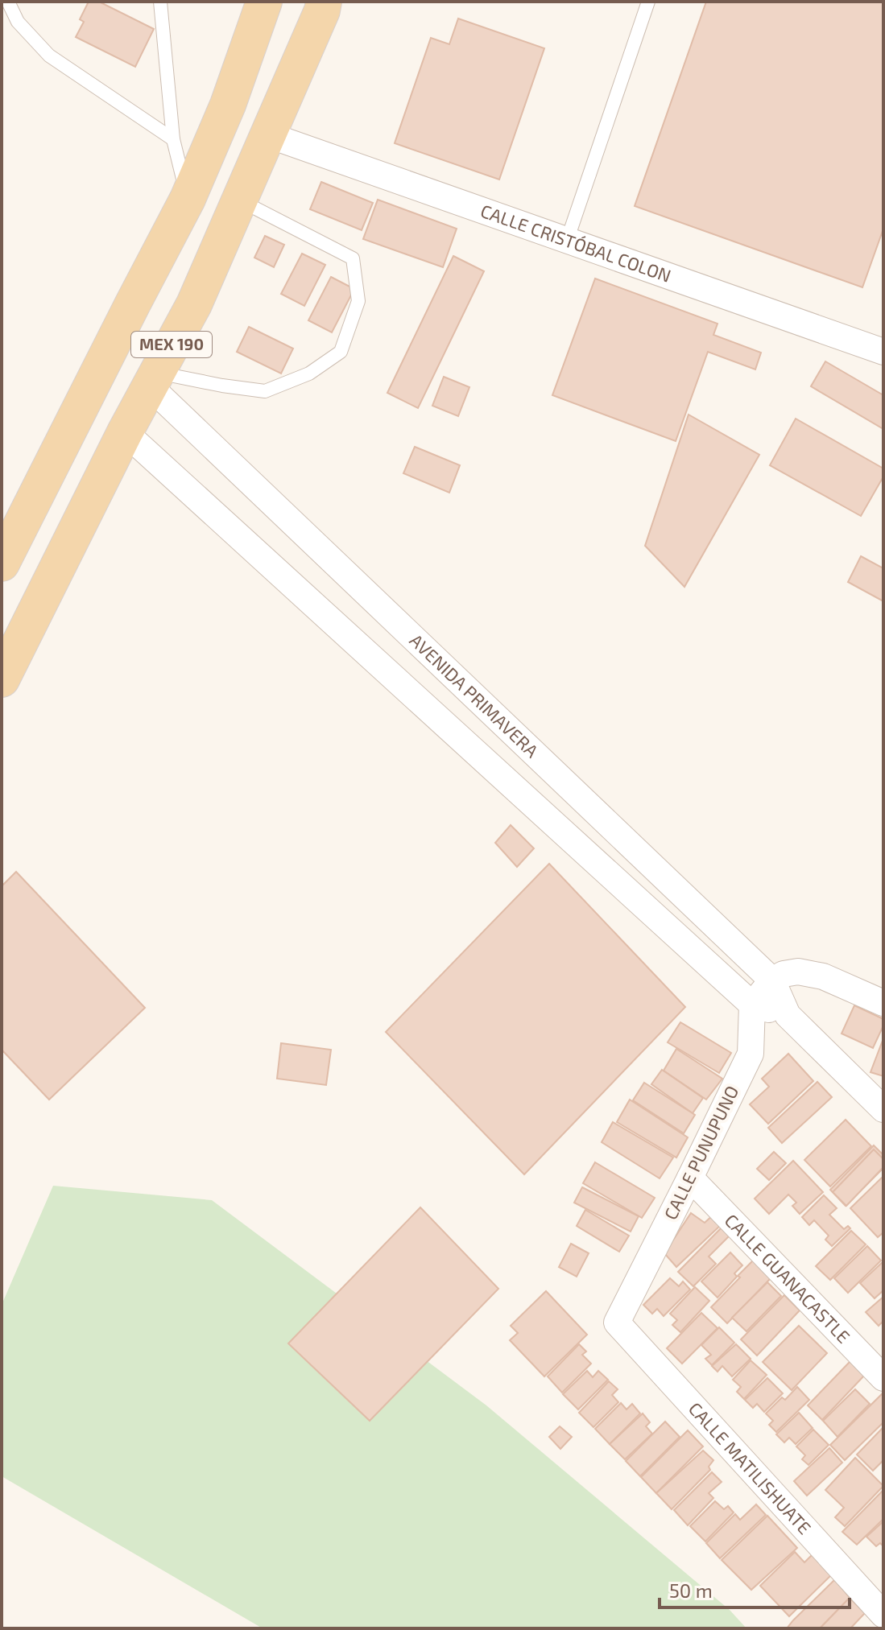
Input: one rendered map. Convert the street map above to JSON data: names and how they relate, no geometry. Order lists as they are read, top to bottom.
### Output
{
  "streets": {
    "main road": ["MEX 190"],
    "street": [
      "CALLE CRISTÓBAL COLON",
      "AVENIDA PRIMAVERA",
      "CALLE PUNUPUNO",
      "CALLE GUANACASTLE",
      "CALLE MATILISHUATE"
    ]
  },
  "crossings": [
    ["CALLE CRISTÓBAL COLON", "MEX 190"],
    ["MEX 190", "AVENIDA PRIMAVERA"],
    ["AVENIDA PRIMAVERA", "CALLE PUNUPUNO"],
    ["CALLE PUNUPUNO", "CALLE GUANACASTLE"],
    ["CALLE PUNUPUNO", "CALLE MATILISHUATE"]
  ],
  "scale_bar": "50 m"
}
